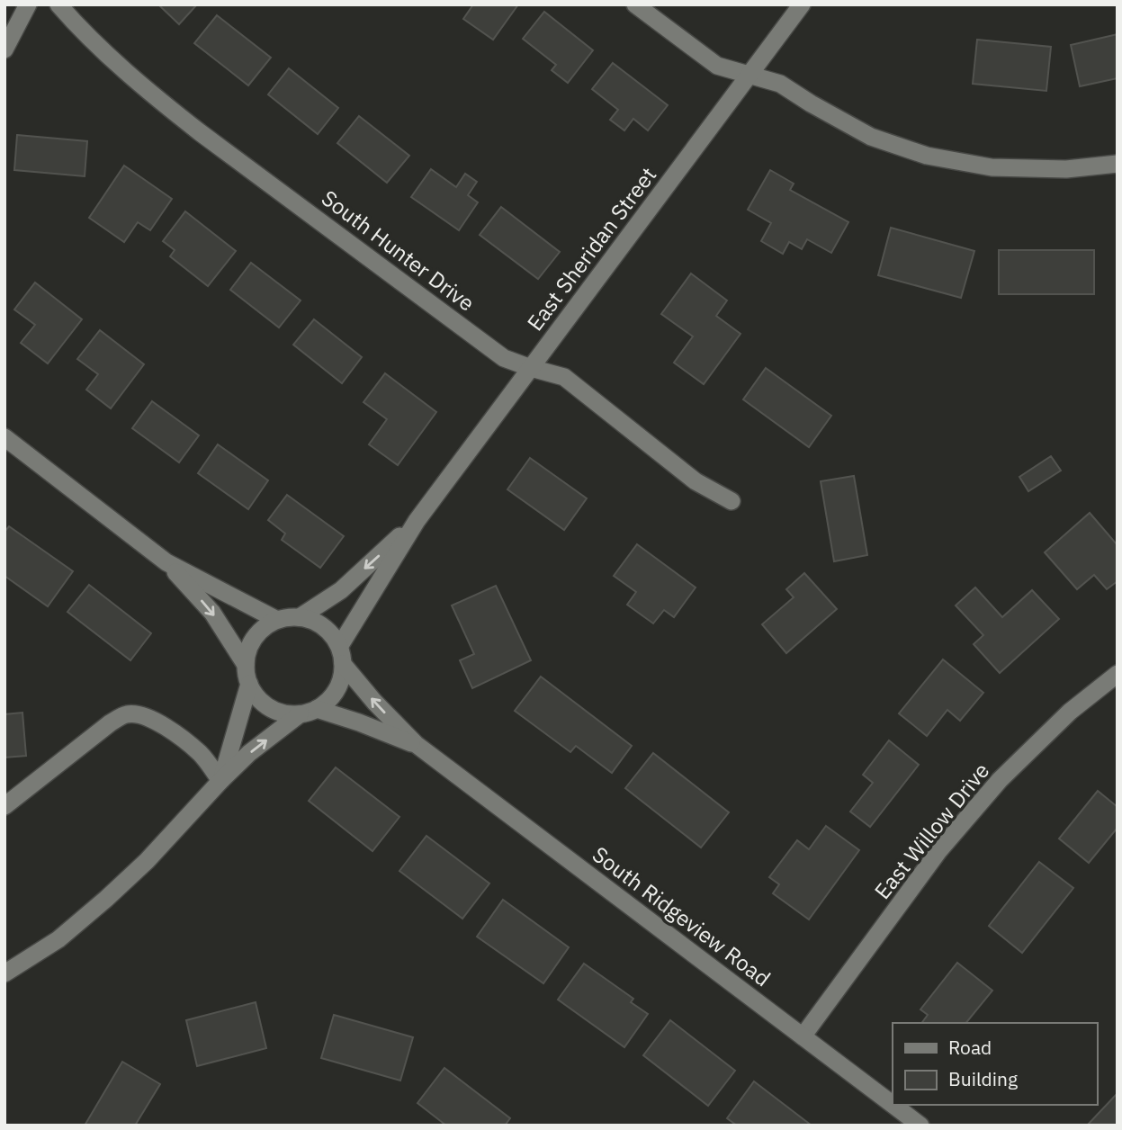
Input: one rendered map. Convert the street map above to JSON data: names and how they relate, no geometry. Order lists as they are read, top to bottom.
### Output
{
  "streets": {
    "street": [
      "East Sheridan Street",
      "South Hunter Drive",
      "East Willow Drive",
      "South Ridgeview Road"
    ]
  },
  "crossings": [
    ["East Sheridan Street", "South Hunter Drive"],
    ["East Sheridan Street", "South Ridgeview Road"],
    ["East Willow Drive", "South Ridgeview Road"]
  ],
  "legend": ["Road", "Building"]
}
